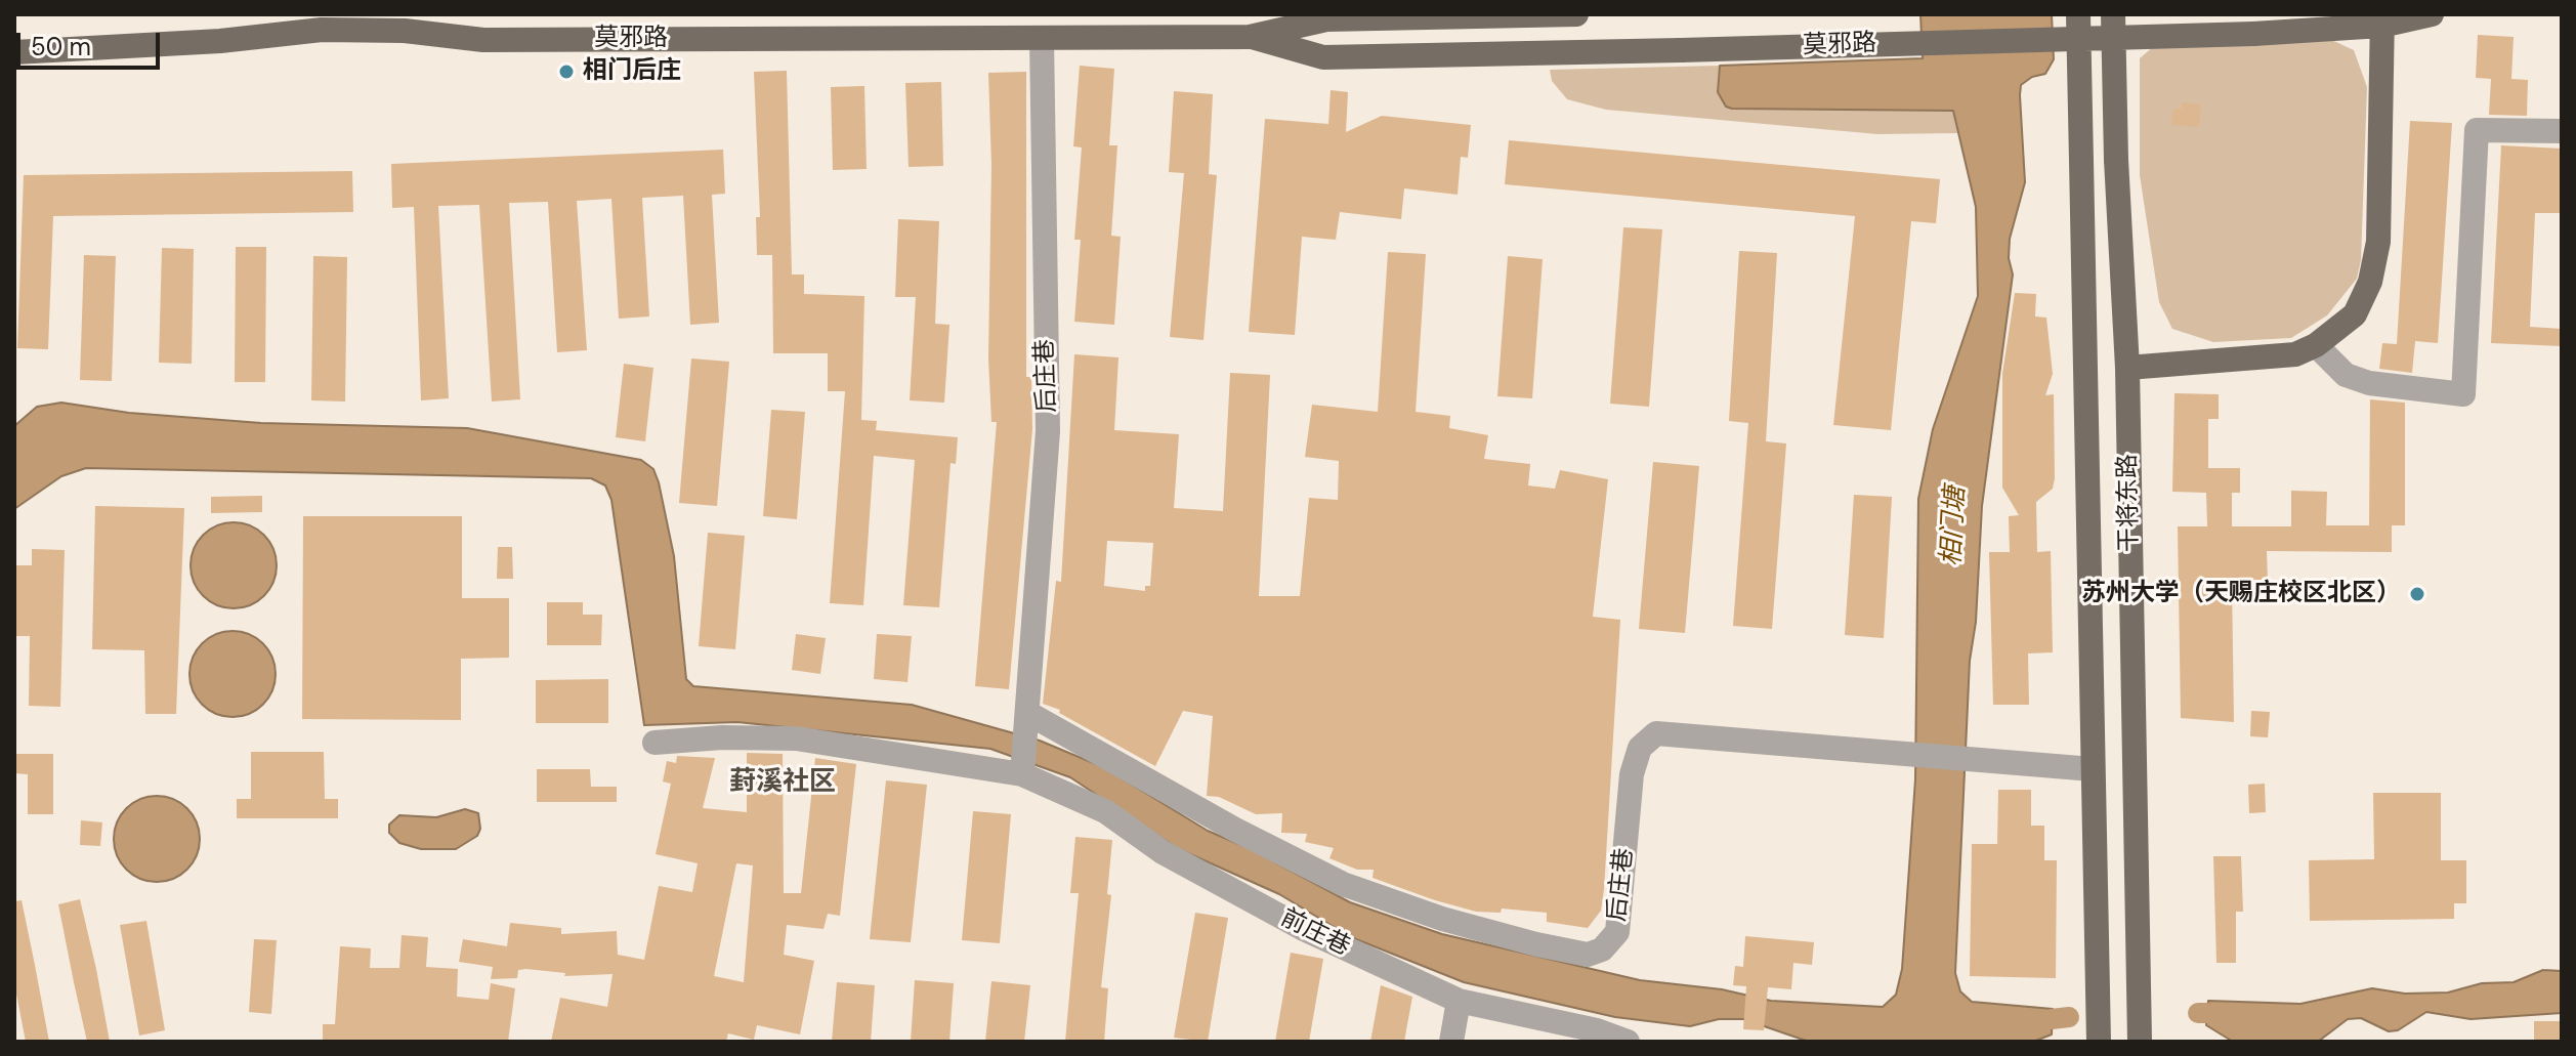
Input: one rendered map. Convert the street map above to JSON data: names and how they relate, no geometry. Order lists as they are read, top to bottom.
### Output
{
  "streets": {
    "main road": ["莫邪路", "干将东路"],
    "street": ["后庄巷", "前庄巷"]
  },
  "crossings": [
    ["莫邪路", "后庄巷"],
    ["后庄巷", "干将东路"],
    ["后庄巷", "前庄巷"]
  ],
  "districts": ["葑溪社区"],
  "water": ["相门塘"],
  "places": ["相门后庄", "苏州大学（天赐庄校区北区）"],
  "scale_bar": "50 m"
}
